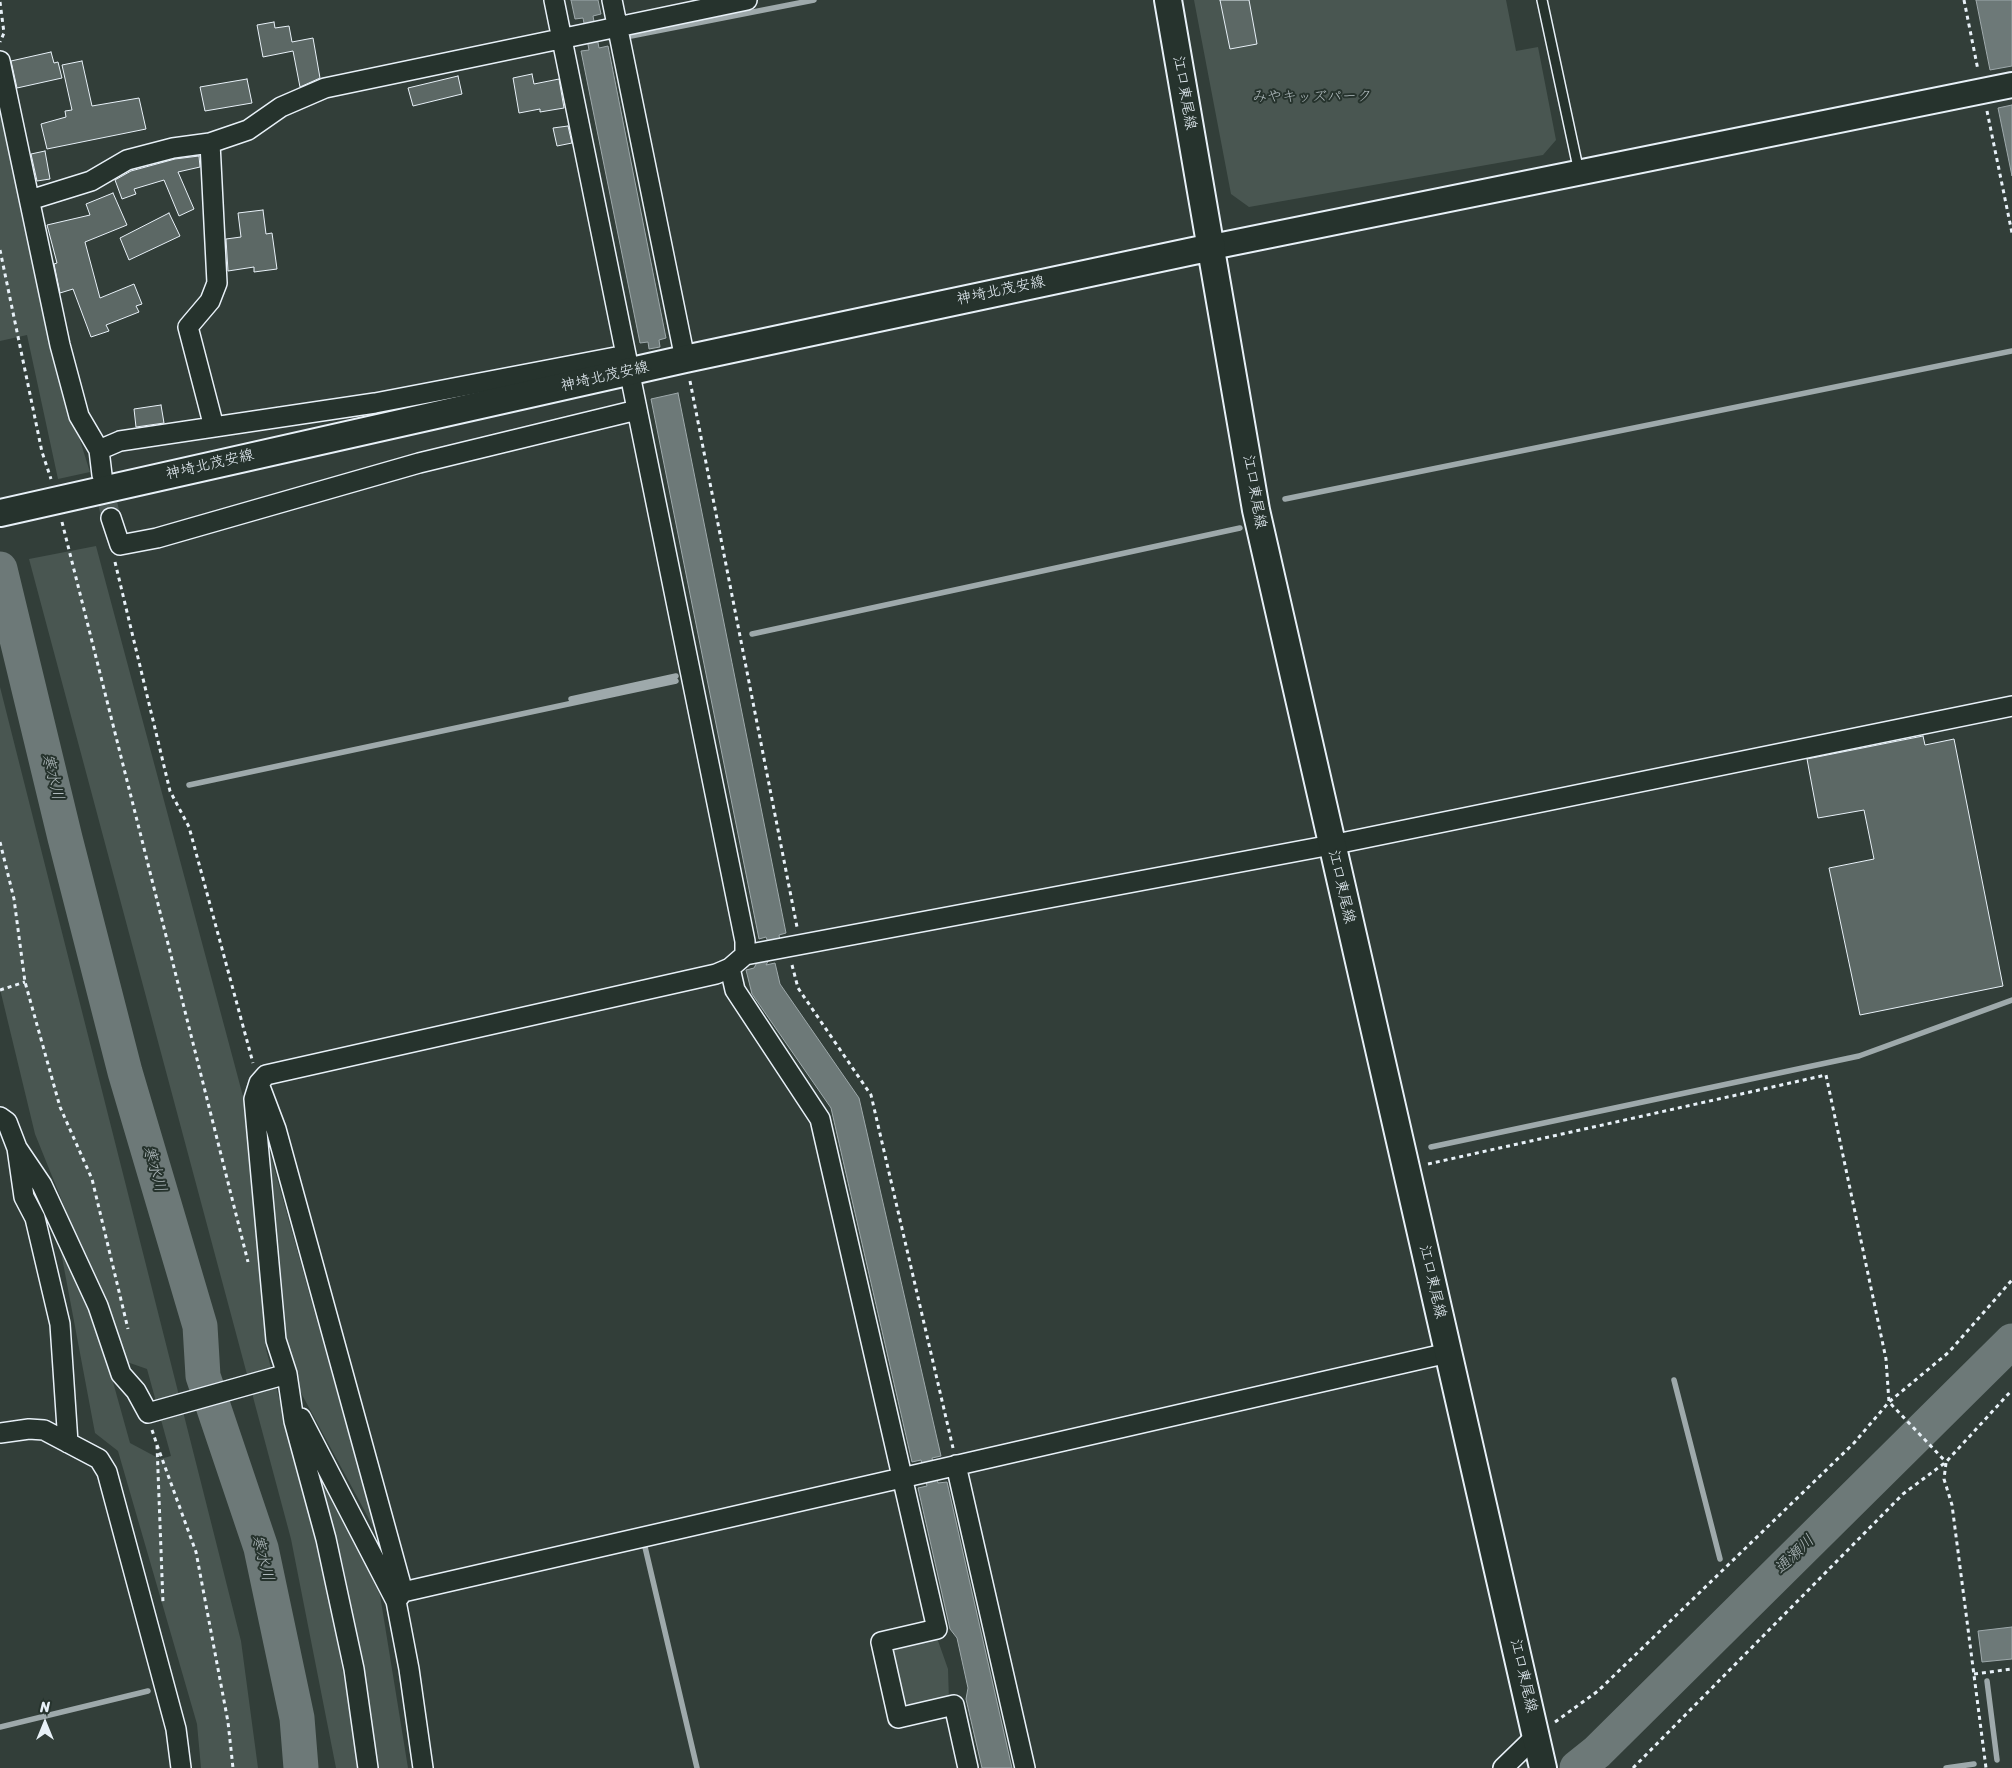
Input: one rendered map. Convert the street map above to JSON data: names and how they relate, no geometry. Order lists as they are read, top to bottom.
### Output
{
  "streets": {
    "main road": ["江口東尾線", "神埼北茂安線"]
  },
  "crossings": [
    ["江口東尾線", "神埼北茂安線"]
  ],
  "water": ["寒水川", "通瀬川"],
  "parks": ["みやキッズパーク"],
  "north": "top"
}
